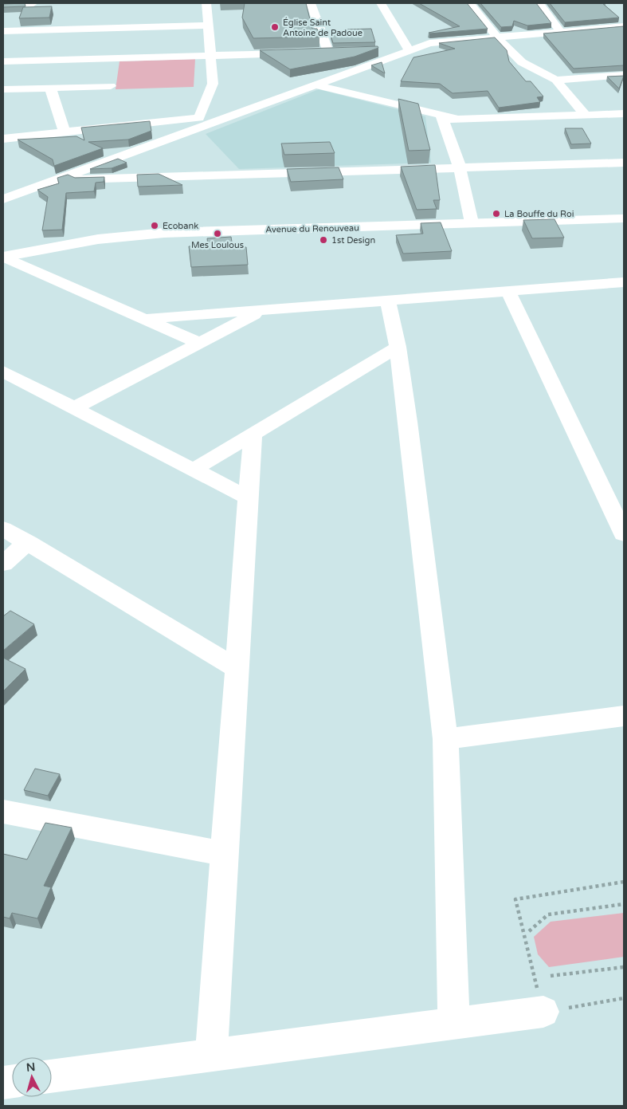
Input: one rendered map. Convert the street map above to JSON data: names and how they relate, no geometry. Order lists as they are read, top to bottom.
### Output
{
  "streets": {
    "street": ["Avenue du Renouveau"]
  },
  "places": [
    "Église Saint Antoine de Padoue",
    "La Bouffe du Roi",
    "Ecobank",
    "Mes Loulous",
    "1st Design"
  ],
  "north": "top"
}
